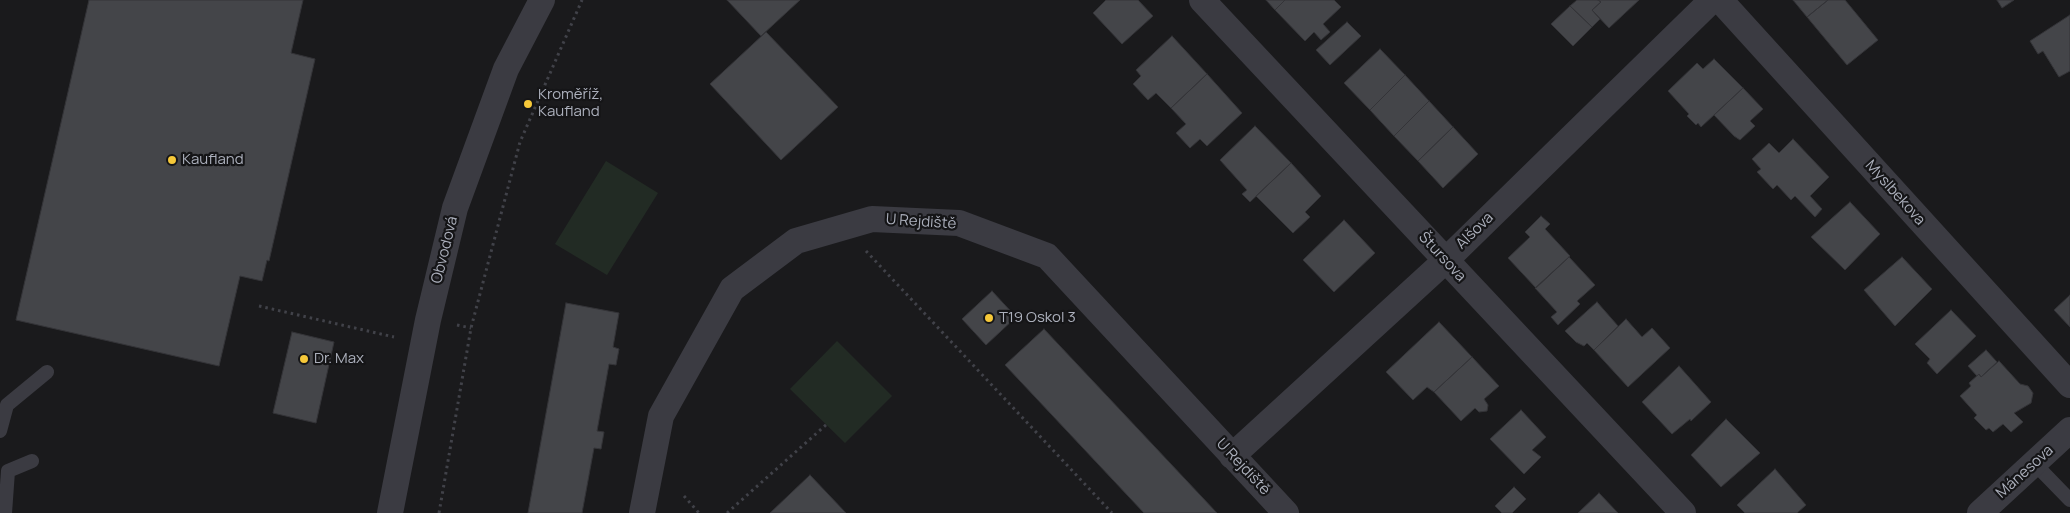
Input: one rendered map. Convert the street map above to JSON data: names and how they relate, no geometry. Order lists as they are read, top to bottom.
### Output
{
  "streets": {
    "street": [
      "Myslbekova",
      "U Rejdiště",
      "Alšova",
      "Obvodová",
      "Štursova",
      "Mánesova"
    ]
  },
  "crossings": [
    ["U Rejdiště", "Alšova"],
    ["Alšova", "Štursova"]
  ],
  "places": [
    "Kroměříž, Kaufland",
    "Kaufland",
    "T19 Oskol 3",
    "Dr. Max"
  ]
}
